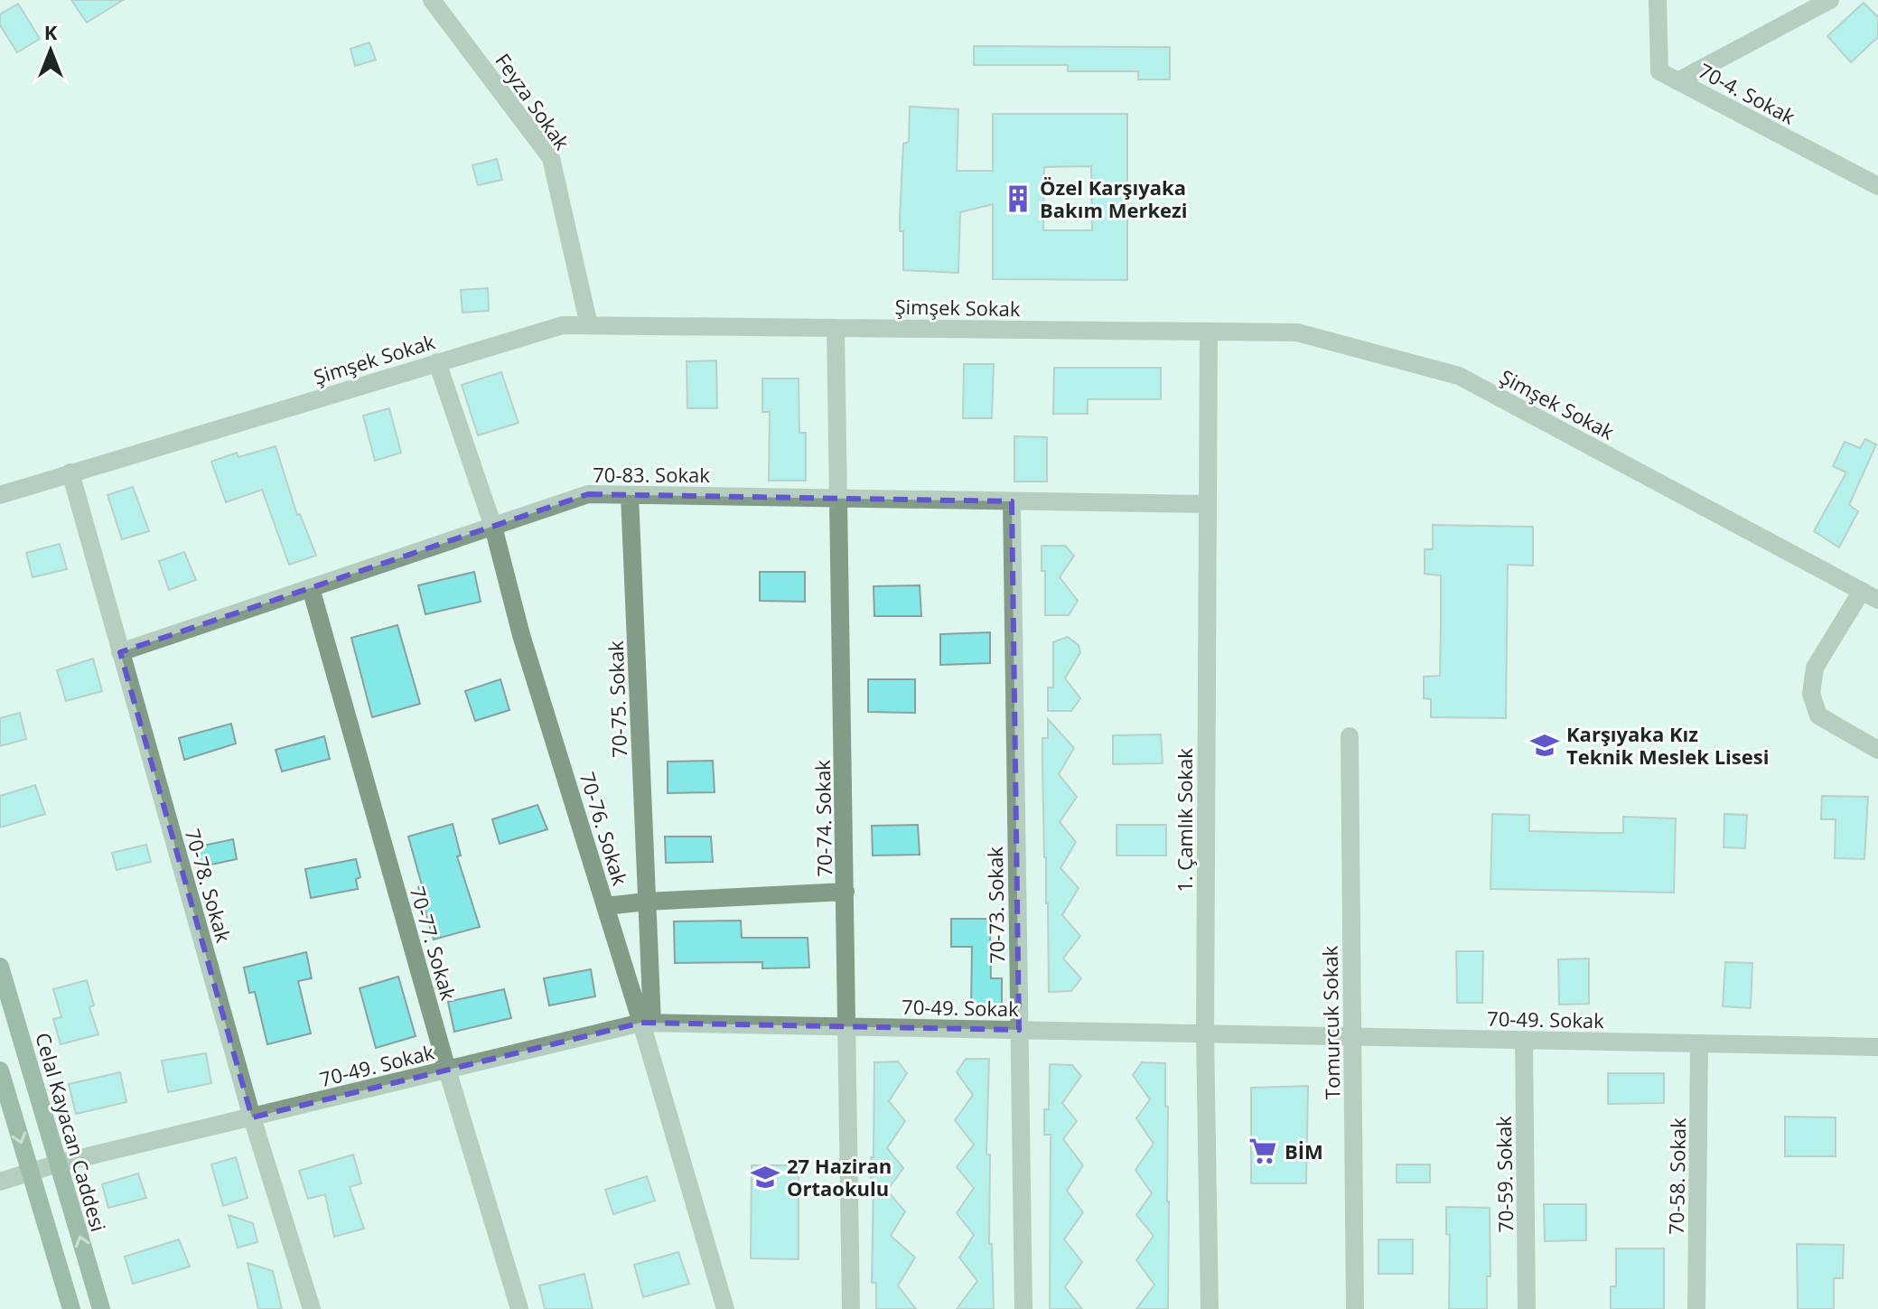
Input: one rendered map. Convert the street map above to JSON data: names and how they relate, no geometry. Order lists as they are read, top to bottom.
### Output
{
  "streets": {
    "street": [
      "70-4. Sokak",
      "Feyza Sokak",
      "Şimşek Sokak",
      "70-83. Sokak",
      "70-75. Sokak",
      "70-74. Sokak",
      "1. Çamlık Sokak",
      "70-76. Sokak",
      "70-78. Sokak",
      "70-73. Sokak",
      "70-77. Sokak",
      "70-49. Sokak",
      "Tomurcuk Sokak",
      "Celal Kayacan Caddesi",
      "70-59. Sokak",
      "70-58. Sokak"
    ]
  },
  "crossings": [
    ["Feyza Sokak", "Şimşek Sokak"],
    ["Şimşek Sokak", "70-74. Sokak"],
    ["Şimşek Sokak", "1. Çamlık Sokak"],
    ["Şimşek Sokak", "70-76. Sokak"],
    ["Şimşek Sokak", "70-78. Sokak"],
    ["70-83. Sokak", "70-75. Sokak"],
    ["70-83. Sokak", "70-74. Sokak"],
    ["70-83. Sokak", "1. Çamlık Sokak"],
    ["70-83. Sokak", "70-76. Sokak"],
    ["70-83. Sokak", "70-78. Sokak"],
    ["70-83. Sokak", "70-73. Sokak"],
    ["70-83. Sokak", "70-77. Sokak"],
    ["70-75. Sokak", "70-76. Sokak"],
    ["70-75. Sokak", "70-49. Sokak"],
    ["70-74. Sokak", "70-49. Sokak"],
    ["1. Çamlık Sokak", "70-49. Sokak"],
    ["70-76. Sokak", "70-49. Sokak"],
    ["70-78. Sokak", "70-49. Sokak"],
    ["70-73. Sokak", "70-49. Sokak"],
    ["70-77. Sokak", "70-49. Sokak"],
    ["70-49. Sokak", "Tomurcuk Sokak"],
    ["70-49. Sokak", "Celal Kayacan Caddesi"],
    ["70-49. Sokak", "70-59. Sokak"],
    ["70-49. Sokak", "70-58. Sokak"]
  ],
  "places": {
    "building": ["Özel Karşıyaka Bakım Merkezi"],
    "school or university": ["Karşıyaka Kız Teknik Meslek Lisesi", "27 Haziran Ortaokulu"],
    "supermarket": ["BİM"]
  },
  "north": "top"
}
